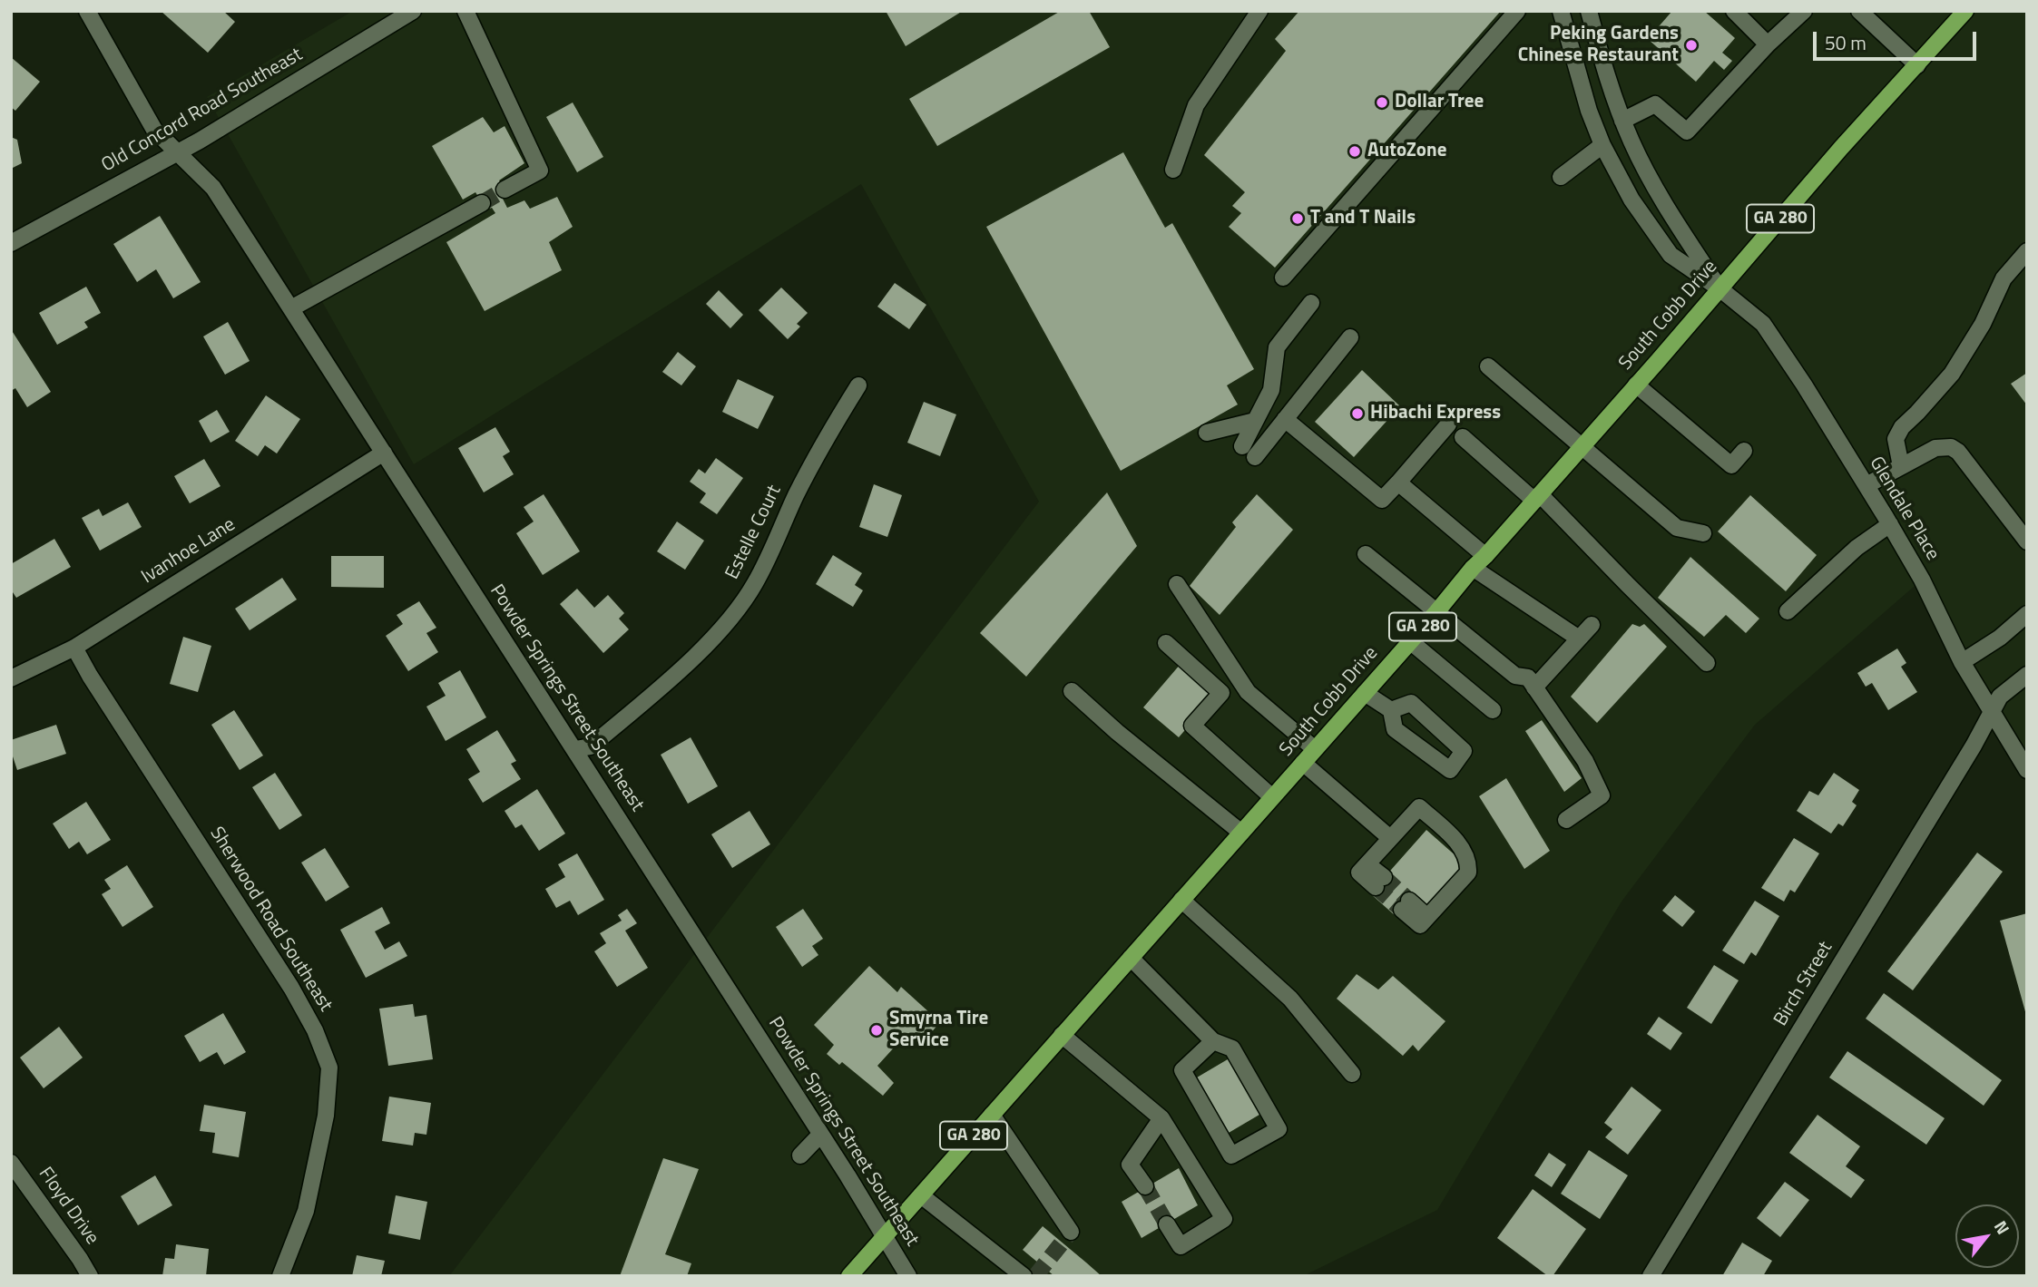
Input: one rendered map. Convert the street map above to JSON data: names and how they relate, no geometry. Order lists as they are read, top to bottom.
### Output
{
  "streets": {
    "main road": ["GA 280", "South Cobb Drive"],
    "street": [
      "Old Concord Road Southeast",
      "Glendale Place",
      "Estelle Court",
      "Ivanhoe Lane",
      "Powder Springs Street Southeast",
      "Sherwood Road Southeast",
      "Birch Street",
      "Floyd Drive"
    ]
  },
  "crossings": [
    ["Old Concord Road Southeast", "Powder Springs Street Southeast"],
    ["South Cobb Drive", "Glendale Place"],
    ["South Cobb Drive", "Powder Springs Street Southeast"],
    ["Glendale Place", "Birch Street"],
    ["Estelle Court", "Powder Springs Street Southeast"],
    ["Ivanhoe Lane", "Powder Springs Street Southeast"],
    ["Ivanhoe Lane", "Sherwood Road Southeast"]
  ],
  "places": [
    "Peking Gardens Chinese Restaurant",
    "Dollar Tree",
    "AutoZone",
    "T and T Nails",
    "Hibachi Express",
    "Smyrna Tire Service"
  ],
  "scale_bar": "50 m",
  "north": "top right"
}
